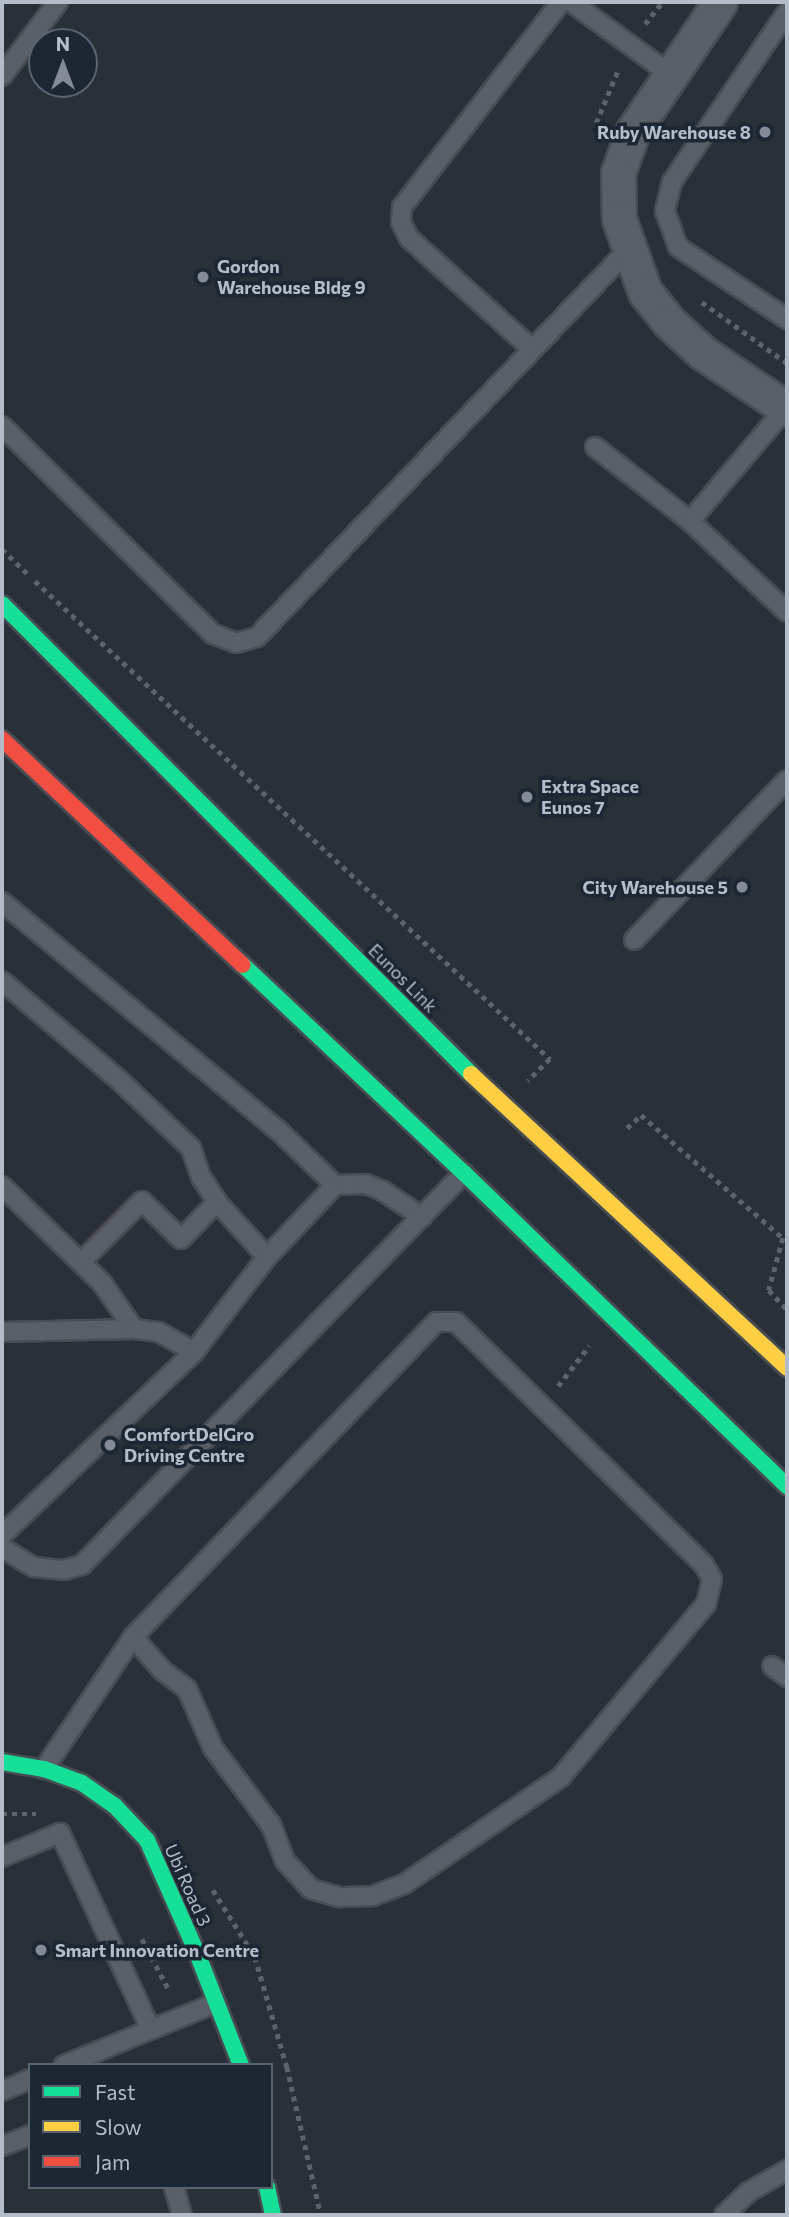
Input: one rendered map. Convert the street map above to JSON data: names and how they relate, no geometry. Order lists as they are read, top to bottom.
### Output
{
  "streets": {
    "main road": ["Eunos Link", "Ubi Road 3"]
  },
  "places": [
    "Ruby Warehouse 8",
    "Gordon Warehouse Bldg 9",
    "Extra Space Eunos 7",
    "City Warehouse 5",
    "ComfortDelGro Driving Centre",
    "Smart Innovation Centre"
  ],
  "legend": ["Fast", "Slow", "Jam"],
  "north": "top"
}
